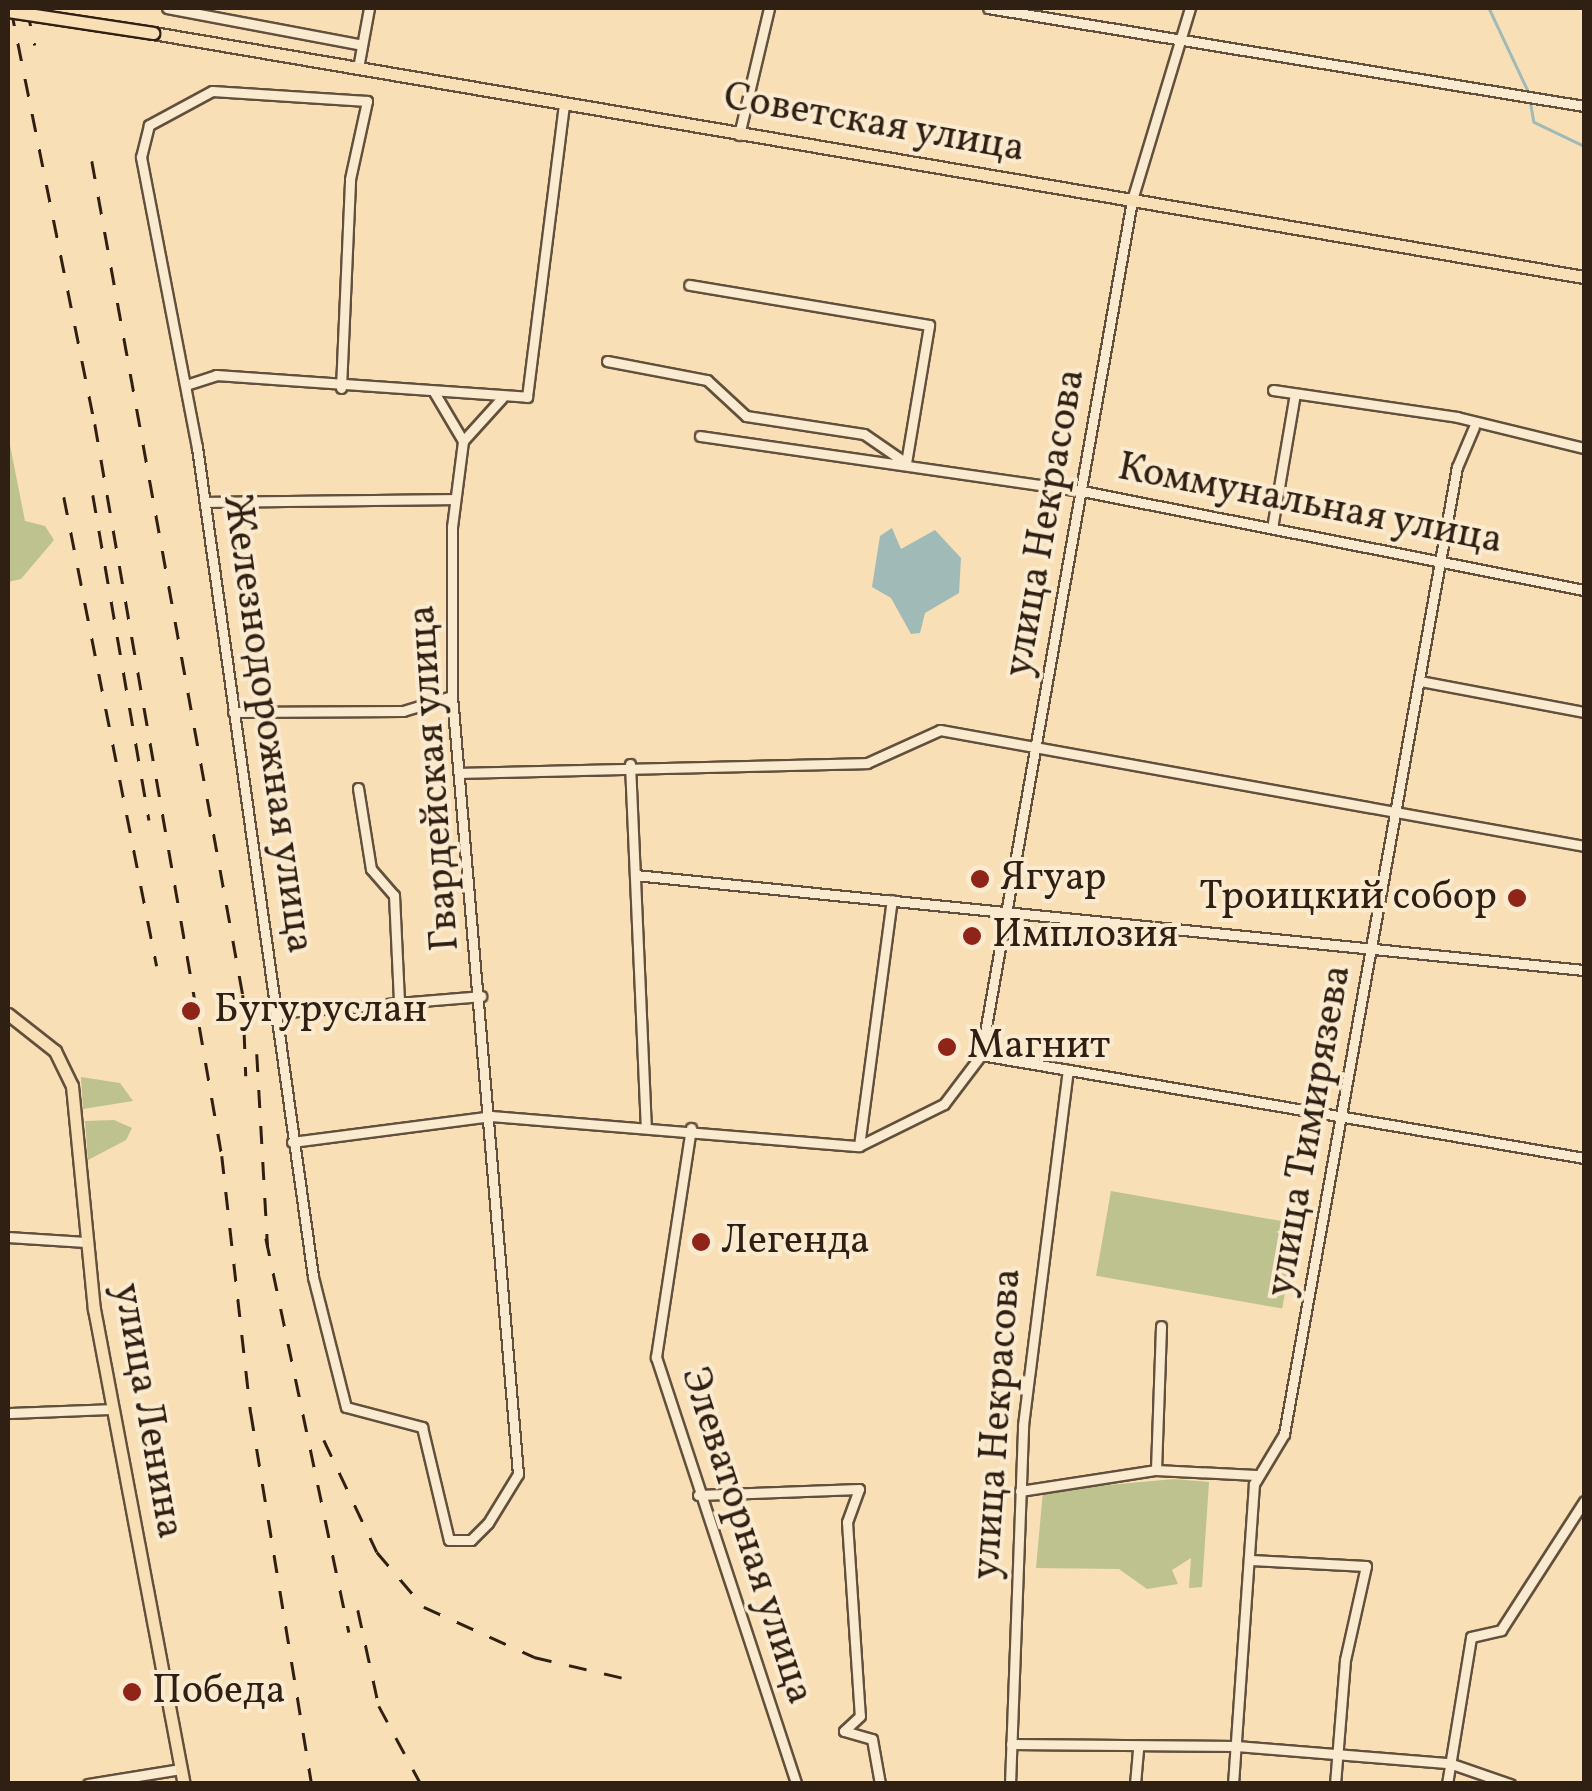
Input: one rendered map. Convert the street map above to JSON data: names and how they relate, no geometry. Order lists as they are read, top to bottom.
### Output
{
  "streets": {
    "main road": ["Советская улица", "улица Ленина"],
    "street": [
      "Коммунальная улица",
      "улица Некрасова",
      "Железнодорожная улица",
      "Гвардейская улица",
      "улица Тимирязева",
      "Элеваторная улица"
    ]
  },
  "crossings": [
    ["Советская улица", "улица Некрасова"],
    ["Коммунальная улица", "улица Некрасова"],
    ["Коммунальная улица", "улица Тимирязева"],
    ["Железнодорожная улица", "Гвардейская улица"]
  ],
  "places": [
    "Ягуар",
    "Троицкий собор",
    "Имплозия",
    "Бугуруслан",
    "Магнит",
    "Легенда",
    "Победа"
  ]
}
